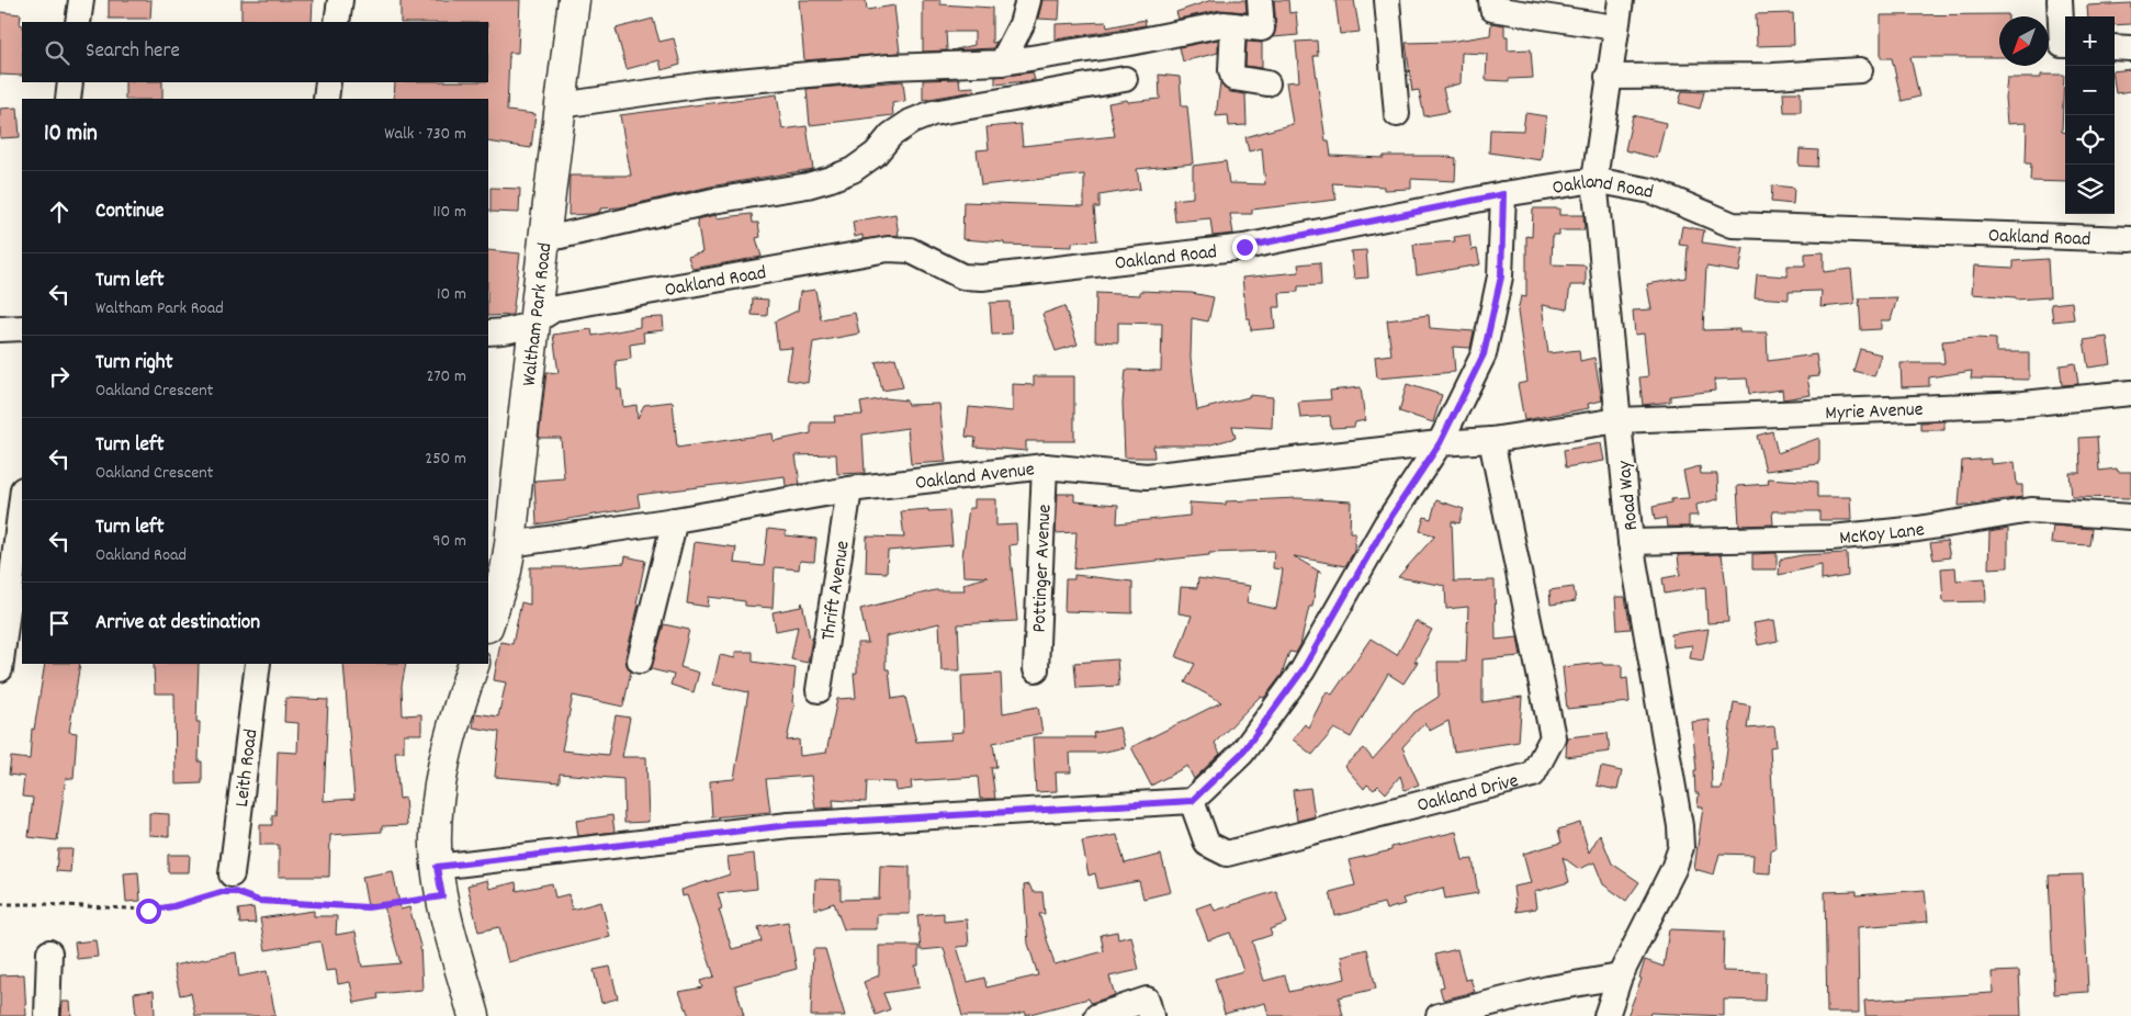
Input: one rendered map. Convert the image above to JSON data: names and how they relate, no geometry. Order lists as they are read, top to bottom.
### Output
{
  "streets": {
    "main road": ["Waltham Park Road"],
    "street": [
      "Oakland Road",
      "Myrie Avenue",
      "Oakland Avenue",
      "Road Way",
      "McKoy Lane",
      "Pottinger Avenue",
      "Thrift Avenue",
      "Leith Road",
      "Oakland Drive"
    ]
  },
  "crossings": [
    ["Oakland Road", "Waltham Park Road"],
    ["Oakland Road", "Road Way"],
    ["Waltham Park Road", "Oakland Avenue"],
    ["Myrie Avenue", "Oakland Avenue"],
    ["Myrie Avenue", "Road Way"],
    ["Myrie Avenue", "Oakland Drive"],
    ["Oakland Avenue", "Pottinger Avenue"],
    ["Oakland Avenue", "Thrift Avenue"],
    ["Oakland Avenue", "Oakland Drive"],
    ["Road Way", "McKoy Lane"]
  ],
  "north": "bottom left",
  "page": {
    "map_buttons": ["+", "−"],
    "search": "Search here",
    "heading": ["10 min", "Walk · 730 m"],
    "list": [
      ["Continue", "110 m"],
      ["Turn left", "Waltham Park Road", "10 m"],
      ["Turn right", "Oakland Crescent", "270 m"],
      ["Turn left", "Oakland Crescent", "250 m"],
      ["Turn left", "Oakland Road", "90 m"],
      "Arrive at destination"
    ]
  }
}
